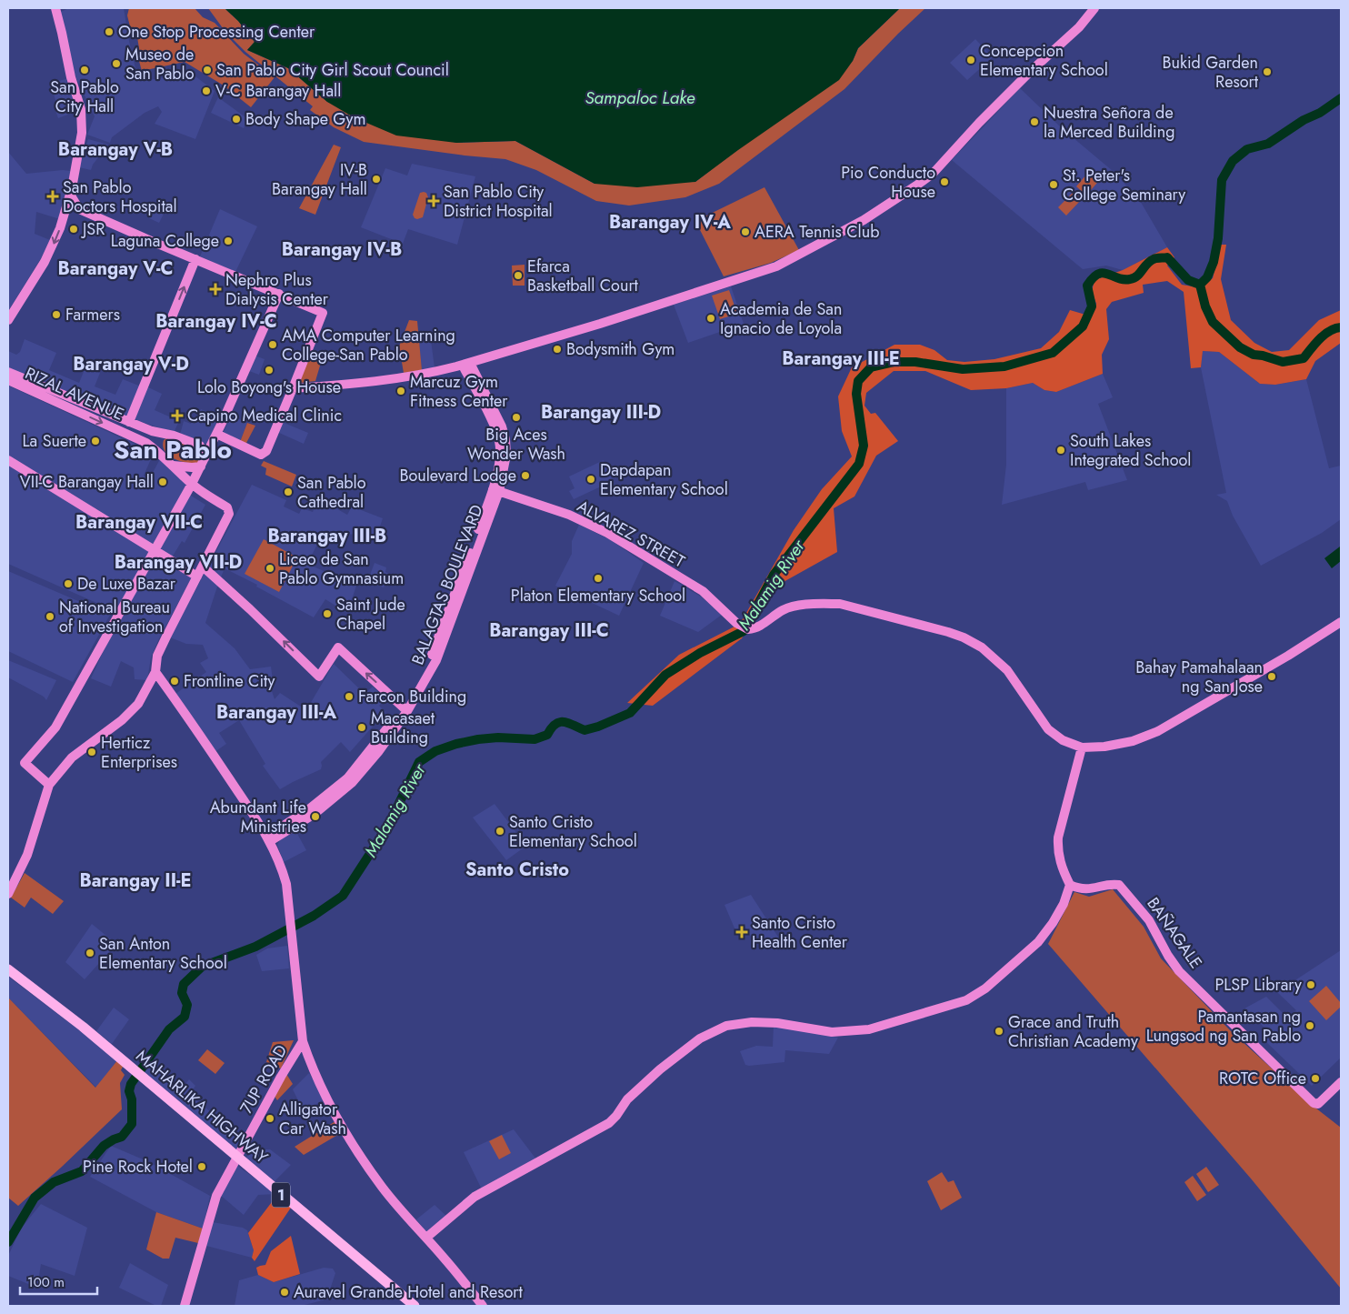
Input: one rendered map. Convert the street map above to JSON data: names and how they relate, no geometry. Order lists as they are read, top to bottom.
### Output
{
  "streets": {
    "main road": ["MAHARLIKA HIGHWAY", "1"],
    "street": [
      "RIZAL AVENUE",
      "ALVAREZ STREET",
      "BALAGTAS BOULEVARD",
      "BAÑAGALE",
      "7UP ROAD"
    ]
  },
  "crossings": [
    ["ALVAREZ STREET", "BALAGTAS BOULEVARD"],
    ["7UP ROAD", "MAHARLIKA HIGHWAY"]
  ],
  "districts": [
    "Barangay V-B",
    "Barangay IV-A",
    "Barangay IV-B",
    "Barangay V-C",
    "Barangay IV-C",
    "Barangay III-E",
    "Barangay V-D",
    "Barangay III-D",
    "San Pablo",
    "Barangay VII-C",
    "Barangay III-B",
    "Barangay VII-D",
    "Barangay III-C",
    "Barangay III-A",
    "Santo Cristo",
    "Barangay II-E"
  ],
  "water": ["Sampaloc Lake", "Malamig River"],
  "places": {
    "other": [
      "One Stop Processing Center",
      "Concepcion Elementary School",
      "Museo de San Pablo",
      "San Pablo City Hall",
      "San Pablo City Girl Scout Council",
      "Bukid Garden Resort",
      "V-C Barangay Hall",
      "Body Shape Gym",
      "Nuestra Señora de la Merced Building",
      "IV-B Barangay Hall",
      "Pio Conducto House",
      "St. Peter's College Seminary",
      "JSR",
      "AERA Tennis Club",
      "Laguna College",
      "Efarca Basketball Court",
      "Farmers",
      "Academia de San Ignacio de Loyola",
      "AMA Computer Learning College-San Pablo",
      "Bodysmith Gym",
      "Lolo Boyong's House",
      "Marcuz Gym Fitness Center",
      "Big Aces Wonder Wash",
      "La Suerte",
      "South Lakes Integrated School",
      "Boulevard Lodge",
      "Dapdapan Elementary School",
      "VII-C Barangay Hall",
      "San Pablo Cathedral",
      "Liceo de San Pablo Gymnasium",
      "Platon Elementary School",
      "De Luxe Bazar",
      "Saint Jude Chapel",
      "National Bureau of Investigation",
      "Bahay Pamahalaan ng San Jose",
      "Frontline City",
      "Farcon Building",
      "Macasaet Building",
      "Herticz Enterprises",
      "Abundant Life Ministries",
      "Santo Cristo Elementary School",
      "San Anton Elementary School",
      "PLSP Library",
      "Pamantasan ng Lungsod ng San Pablo",
      "Grace and Truth Christian Academy",
      "ROTC Office",
      "Alligator Car Wash",
      "Pine Rock Hotel",
      "Auravel Grande Hotel and Resort"
    ],
    "health": [
      "San Pablo Doctors Hospital",
      "San Pablo City District Hospital",
      "Nephro Plus Dialysis Center",
      "Capino Medical Clinic",
      "Santo Cristo Health Center"
    ]
  },
  "scale_bar": "100 m"
}
